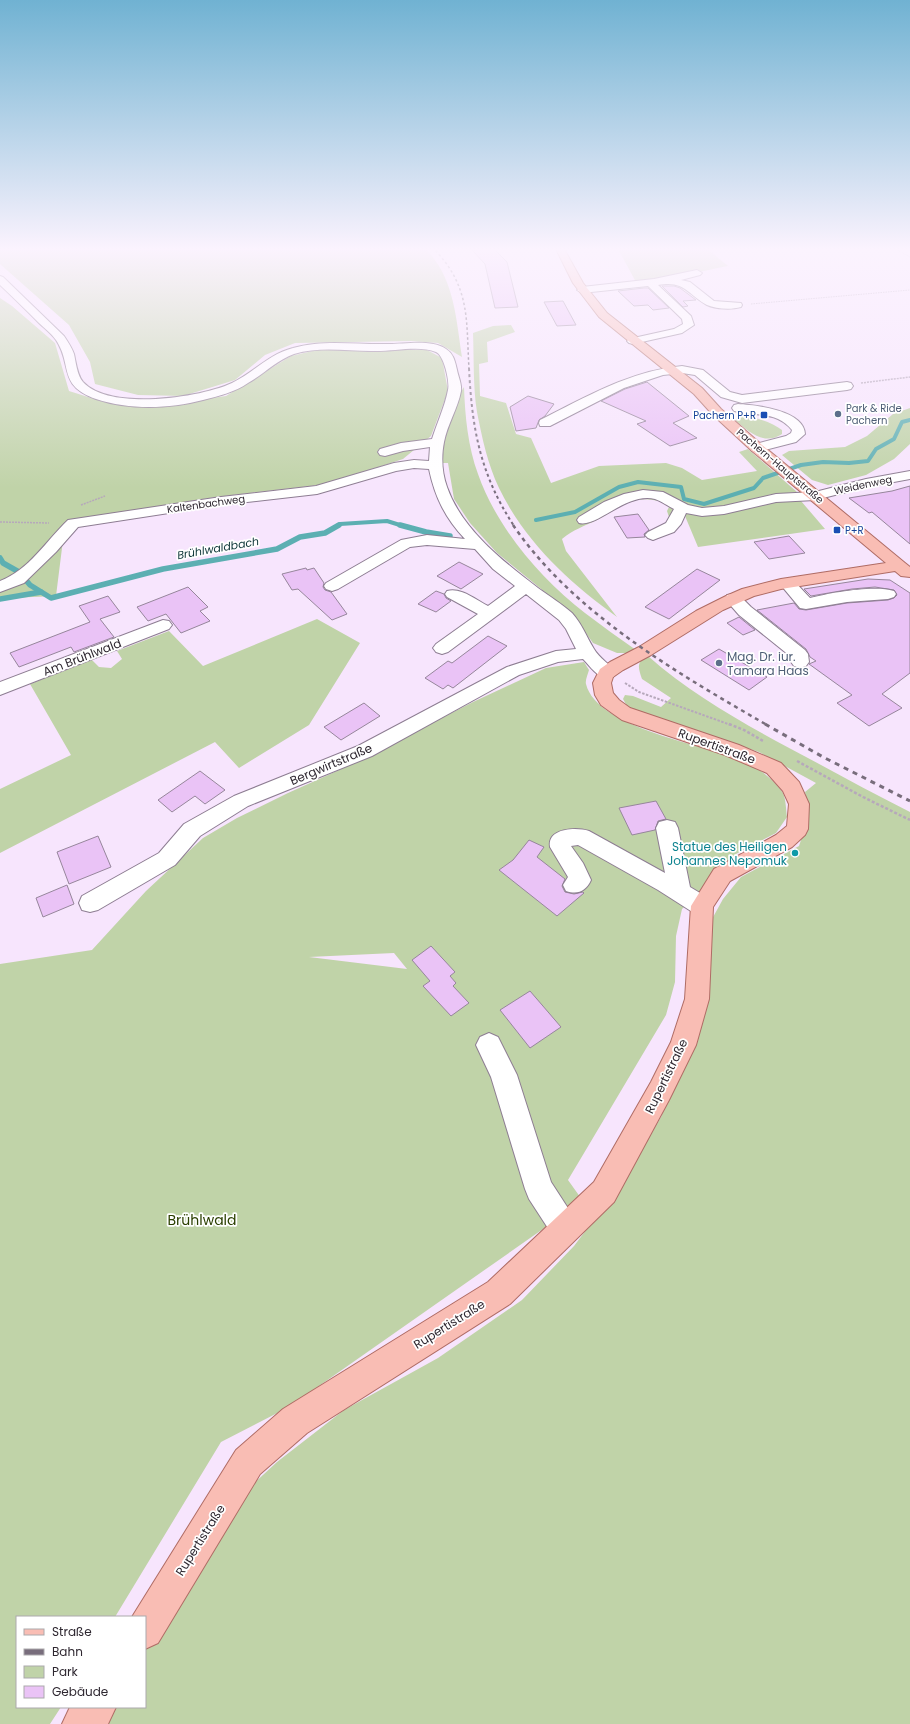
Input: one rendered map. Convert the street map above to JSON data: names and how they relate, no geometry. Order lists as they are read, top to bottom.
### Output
{
  "streets": {
    "main road": ["Pachern-Hauptstraße", "Rupertistraße"],
    "street": [
      "Weidenweg",
      "Kaltenbachweg",
      "Am Brühlwald",
      "Bergwirtstraße"
    ]
  },
  "crossings": [
    ["Pachern-Hauptstraße", "Weidenweg"]
  ],
  "water": ["Brühlwaldbach"],
  "parks": ["Brühlwald"],
  "places": {
    "other": ["Park & Ride Pachern", "Mag. Dr. iur. Tamara Haas", "Statue des Heiligen Johannes Nepomuk"],
    "transit": ["Pachern P+R", "P+R"]
  },
  "legend": [
    "Straße",
    "Bahn",
    "Park",
    "Gebäude"
  ]
}
